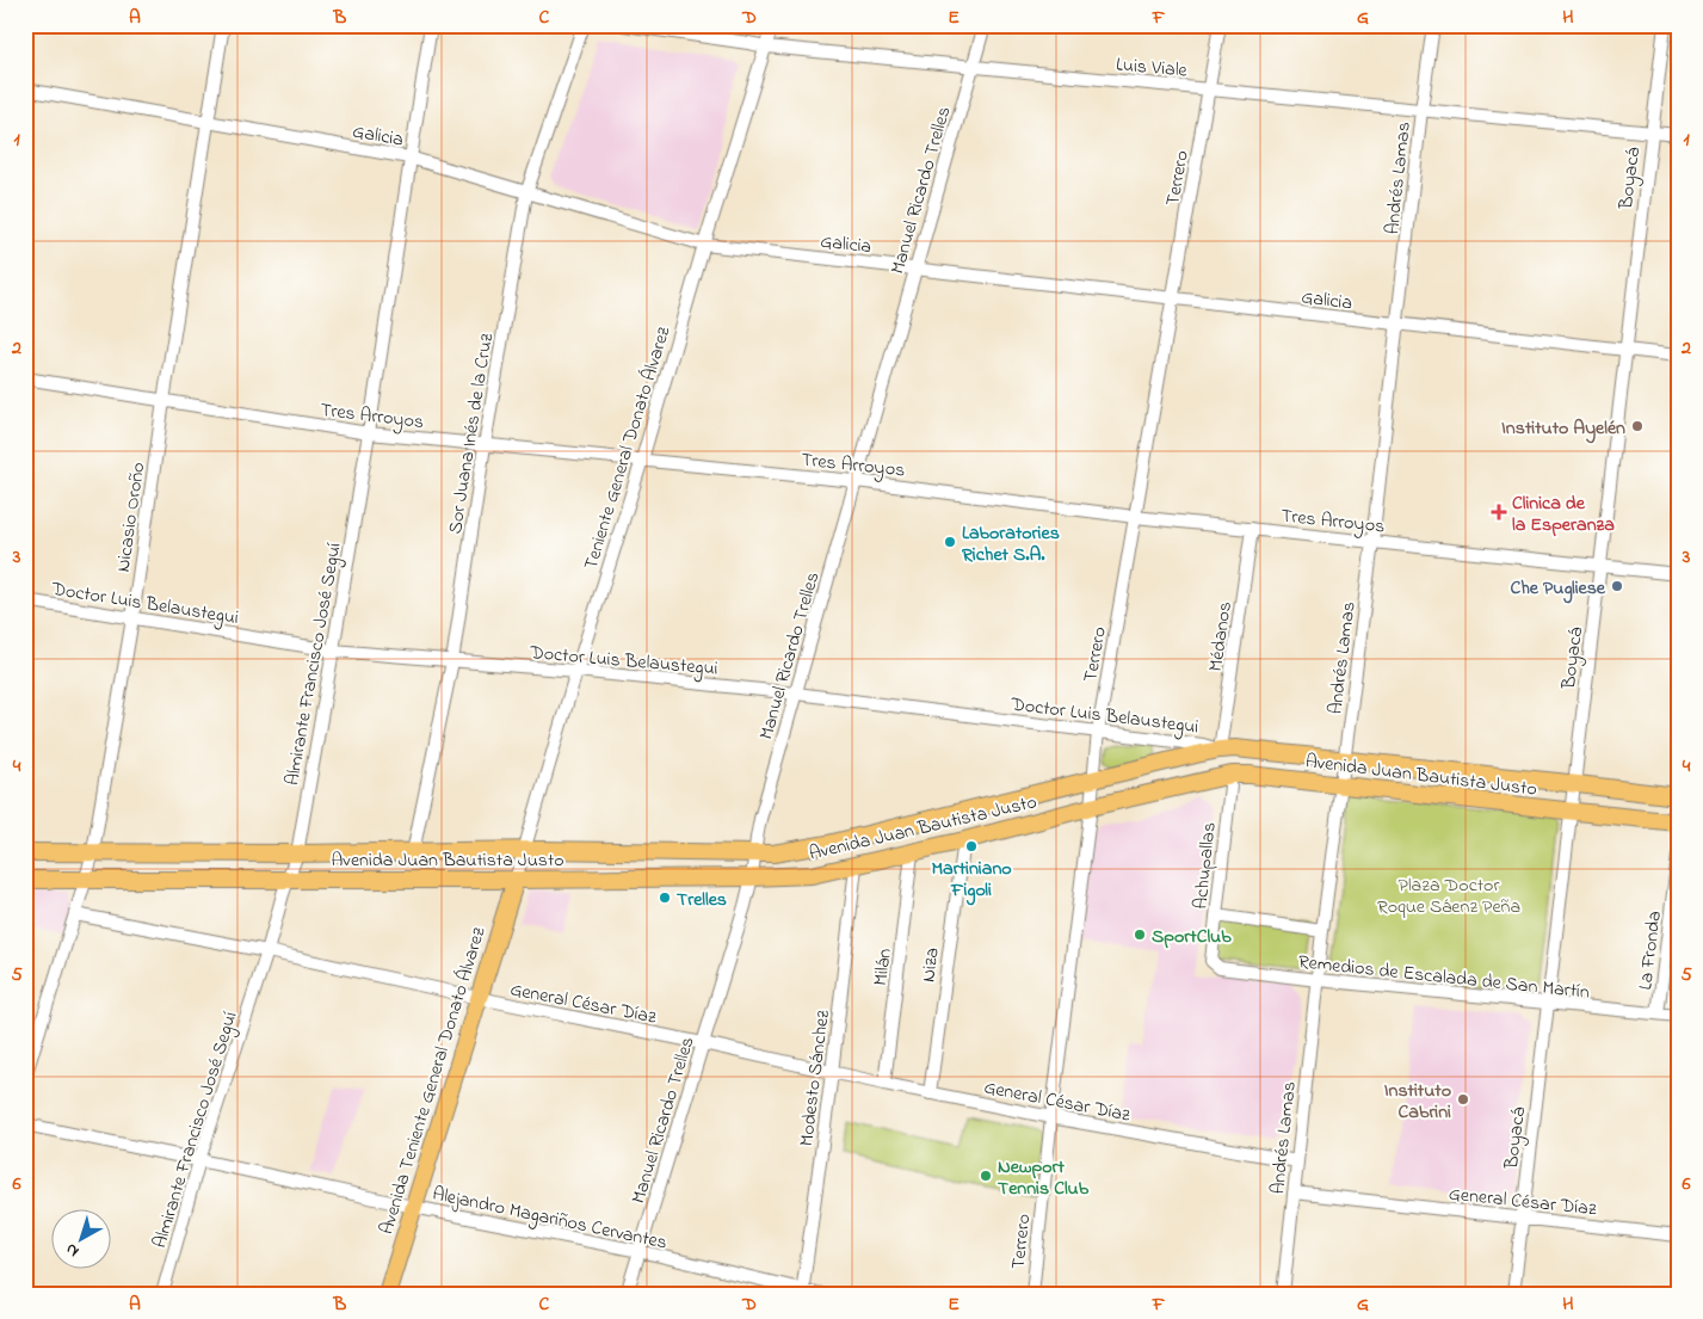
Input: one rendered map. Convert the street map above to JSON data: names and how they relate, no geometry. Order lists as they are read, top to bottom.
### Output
{
  "streets": {
    "main road": ["Avenida Juan Bautista Justo", "Avenida Teniente General Donato Álvarez"],
    "street": [
      "Luis Viale",
      "Galicia",
      "Terrero",
      "Andrés Lamas",
      "Boyacá",
      "Manuel Ricardo Trelles",
      "Tres Arroyos",
      "Sor Juana Inés de la Cruz",
      "Teniente General Donato Álvarez",
      "Nicasio Oroño",
      "Doctor Luis Belaustegui",
      "Médanos",
      "Almirante Francisco José Seguí",
      "Achupallas",
      "La Fronda",
      "Niza",
      "Milán",
      "Remedios de Escalada de San Martín",
      "General César Díaz",
      "Modesto Sánchez",
      "Alejandro Magariños Cervantes"
    ]
  },
  "crossings": [
    ["Luis Viale", "Terrero"],
    ["Luis Viale", "Andrés Lamas"],
    ["Luis Viale", "Boyacá"],
    ["Luis Viale", "Manuel Ricardo Trelles"],
    ["Luis Viale", "Teniente General Donato Álvarez"],
    ["Galicia", "Terrero"],
    ["Galicia", "Andrés Lamas"],
    ["Galicia", "Boyacá"],
    ["Galicia", "Manuel Ricardo Trelles"],
    ["Galicia", "Sor Juana Inés de la Cruz"],
    ["Galicia", "Teniente General Donato Álvarez"],
    ["Galicia", "Nicasio Oroño"],
    ["Galicia", "Almirante Francisco José Seguí"],
    ["Terrero", "Tres Arroyos"],
    ["Terrero", "Doctor Luis Belaustegui"],
    ["Terrero", "Avenida Juan Bautista Justo"],
    ["Terrero", "General César Díaz"],
    ["Andrés Lamas", "Tres Arroyos"],
    ["Andrés Lamas", "Avenida Juan Bautista Justo"],
    ["Andrés Lamas", "Remedios de Escalada de San Martín"],
    ["Andrés Lamas", "General César Díaz"],
    ["Boyacá", "Tres Arroyos"],
    ["Boyacá", "Avenida Juan Bautista Justo"],
    ["Boyacá", "Remedios de Escalada de San Martín"],
    ["Boyacá", "General César Díaz"],
    ["Manuel Ricardo Trelles", "Tres Arroyos"],
    ["Manuel Ricardo Trelles", "Doctor Luis Belaustegui"],
    ["Manuel Ricardo Trelles", "Avenida Juan Bautista Justo"],
    ["Manuel Ricardo Trelles", "General César Díaz"],
    ["Manuel Ricardo Trelles", "Alejandro Magariños Cervantes"],
    ["Tres Arroyos", "Sor Juana Inés de la Cruz"],
    ["Tres Arroyos", "Teniente General Donato Álvarez"],
    ["Tres Arroyos", "Nicasio Oroño"],
    ["Tres Arroyos", "Médanos"],
    ["Tres Arroyos", "Almirante Francisco José Seguí"],
    ["Sor Juana Inés de la Cruz", "Doctor Luis Belaustegui"],
    ["Sor Juana Inés de la Cruz", "Avenida Juan Bautista Justo"],
    ["Teniente General Donato Álvarez", "Doctor Luis Belaustegui"],
    ["Teniente General Donato Álvarez", "Avenida Juan Bautista Justo"],
    ["Teniente General Donato Álvarez", "Avenida Teniente General Donato Álvarez"],
    ["Nicasio Oroño", "Doctor Luis Belaustegui"],
    ["Nicasio Oroño", "Avenida Juan Bautista Justo"],
    ["Nicasio Oroño", "General César Díaz"],
    ["Doctor Luis Belaustegui", "Médanos"],
    ["Doctor Luis Belaustegui", "Almirante Francisco José Seguí"],
    ["Doctor Luis Belaustegui", "Avenida Juan Bautista Justo"],
    ["Médanos", "Avenida Juan Bautista Justo"],
    ["Almirante Francisco José Seguí", "Avenida Juan Bautista Justo"],
    ["Almirante Francisco José Seguí", "General César Díaz"],
    ["Almirante Francisco José Seguí", "Alejandro Magariños Cervantes"],
    ["Avenida Juan Bautista Justo", "Achupallas"],
    ["Avenida Juan Bautista Justo", "Niza"],
    ["Avenida Juan Bautista Justo", "Milán"],
    ["Avenida Juan Bautista Justo", "Modesto Sánchez"],
    ["Avenida Juan Bautista Justo", "Avenida Teniente General Donato Álvarez"],
    ["Achupallas", "Remedios de Escalada de San Martín"],
    ["La Fronda", "Remedios de Escalada de San Martín"],
    ["Niza", "General César Díaz"],
    ["Milán", "General César Díaz"],
    ["General César Díaz", "Modesto Sánchez"],
    ["General César Díaz", "Avenida Teniente General Donato Álvarez"],
    ["Modesto Sánchez", "Alejandro Magariños Cervantes"],
    ["Avenida Teniente General Donato Álvarez", "Alejandro Magariños Cervantes"]
  ],
  "parks": ["Plaza Doctor Roque Sáenz Peña"],
  "places": {
    "other": [
      "Instituto Ayelén",
      "Laboratories Richet S.A.",
      "Che Pugliese",
      "Martiniano Figoli",
      "Trelles",
      "SportClub",
      "Instituto Cabrini",
      "Newport Tennis Club"
    ],
    "health": ["Clinica de la Esperanza"]
  },
  "north": "bottom left",
  "grid": {
    "columns": [
      "A",
      "B",
      "C",
      "D",
      "E",
      "F",
      "G",
      "H"
    ],
    "rows": [
      "1",
      "2",
      "3",
      "4",
      "5",
      "6"
    ]
  }
}
